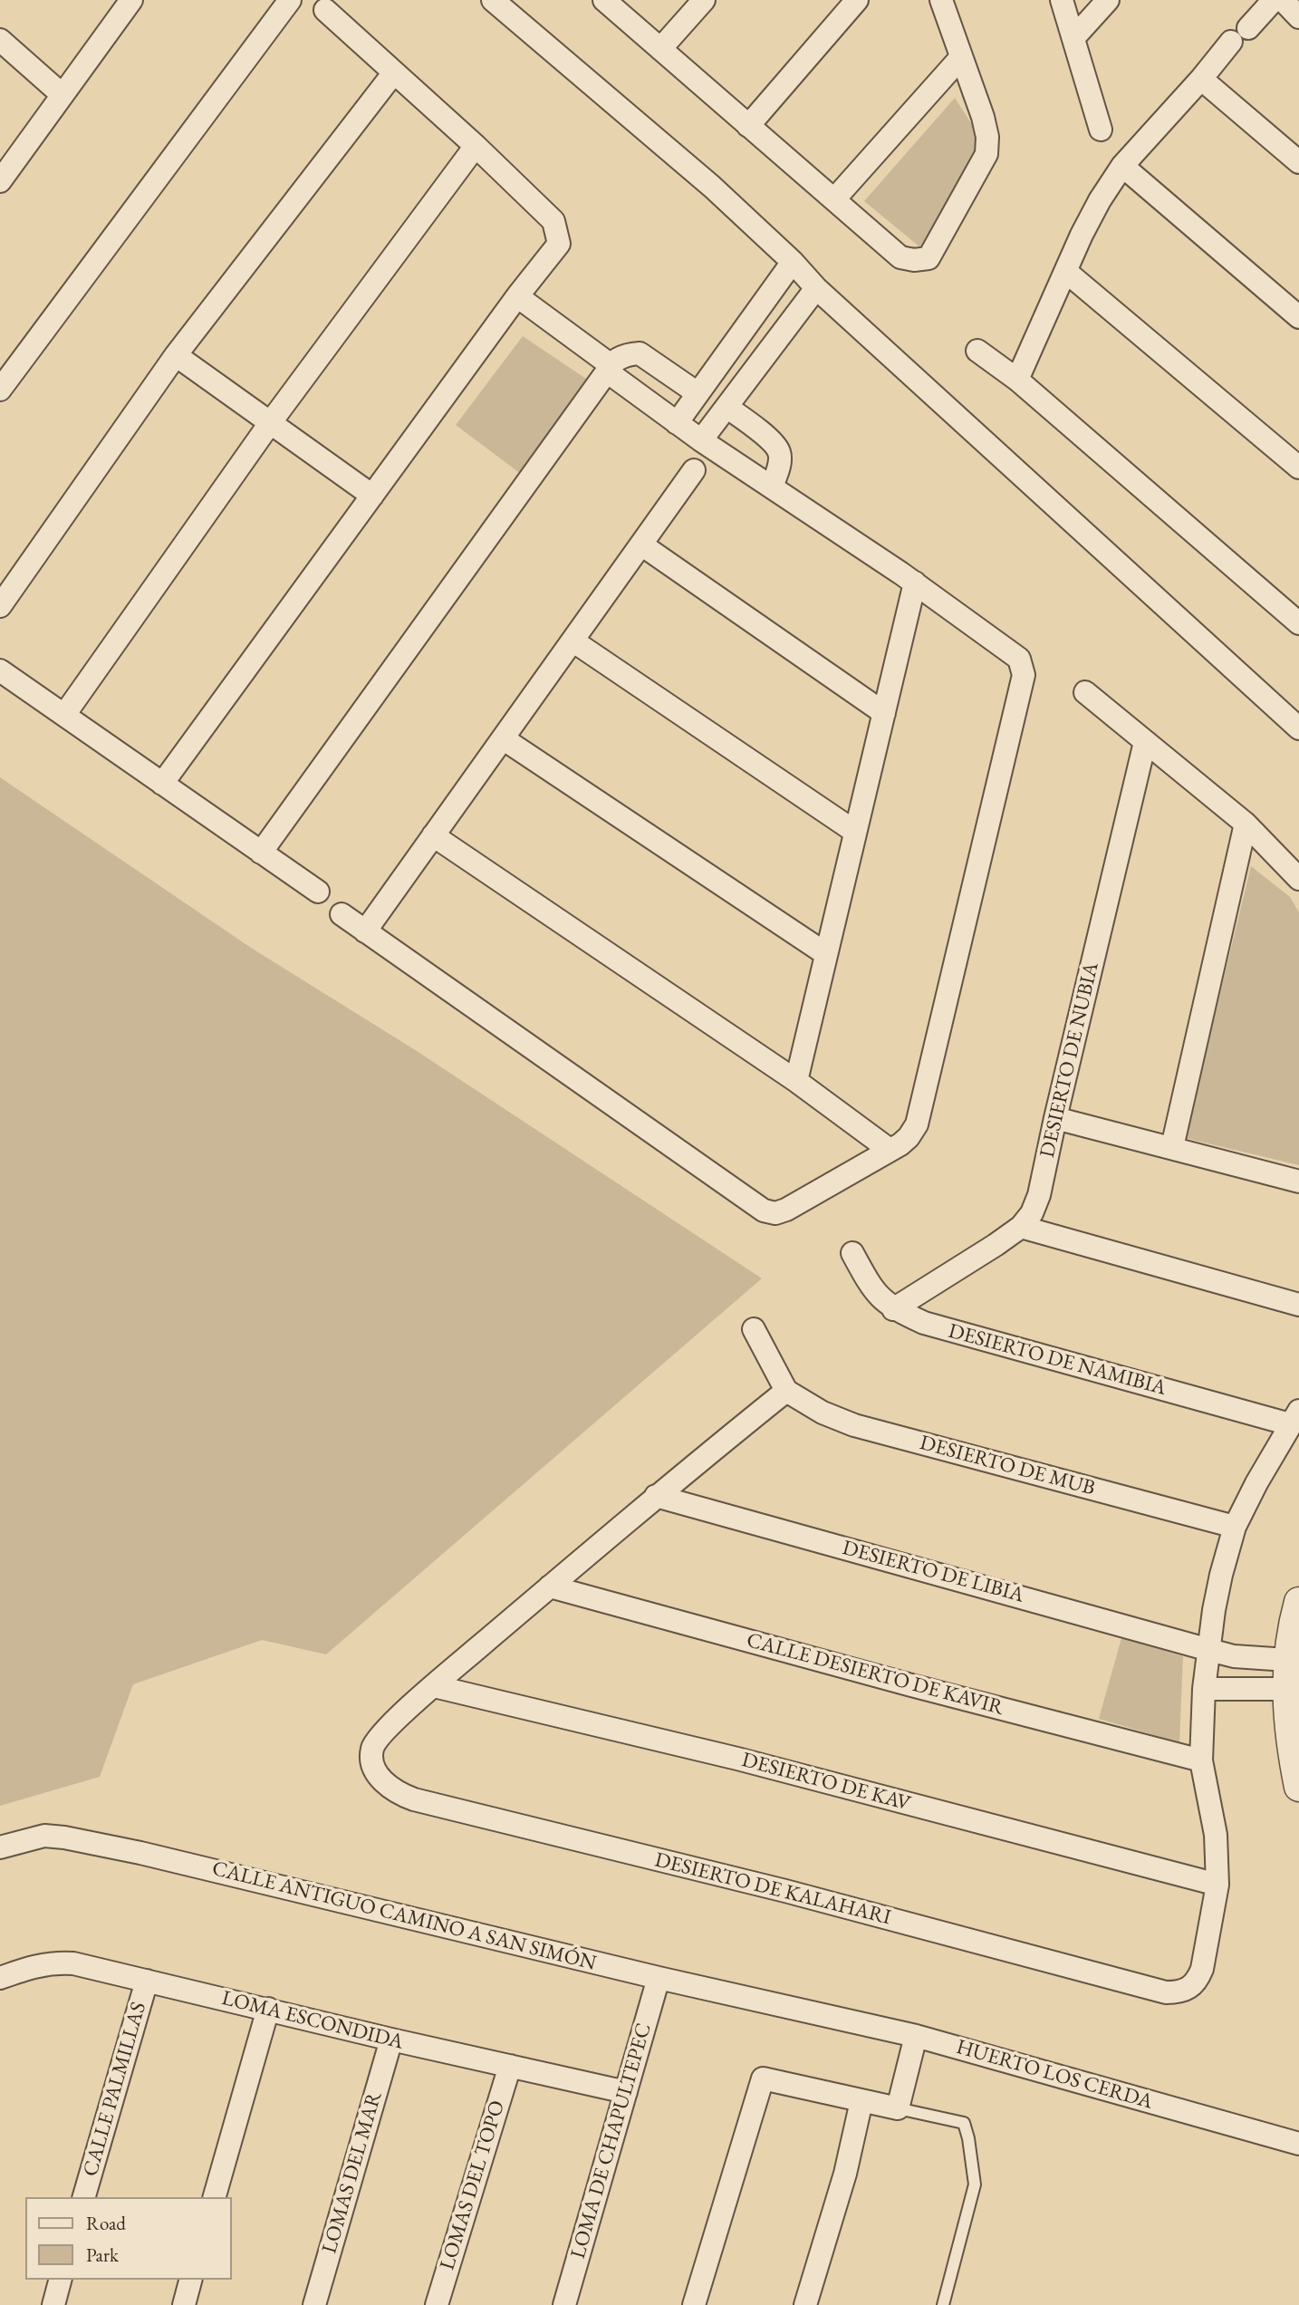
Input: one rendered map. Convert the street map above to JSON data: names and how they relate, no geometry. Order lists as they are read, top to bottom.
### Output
{
  "streets": {
    "street": [
      "DESIERTO DE NUBIA",
      "DESIERTO DE NAMIBIA",
      "DESIERTO DE MUB",
      "DESIERTO DE LIBIA",
      "CALLE DESIERTO DE KAVIR",
      "DESIERTO DE KAV",
      "DESIERTO DE KALAHARI",
      "CALLE ANTIGUO CAMINO A SAN SIMÓN",
      "LOMA ESCONDIDA",
      "HUERTO LOS CERDA",
      "CALLE PALMILLAS",
      "LOMA DE CHAPULTEPEC",
      "LOMAS DEL MAR",
      "LOMAS DEL TOPO"
    ]
  },
  "crossings": [
    ["DESIERTO DE NUBIA", "DESIERTO DE NAMIBIA"],
    ["DESIERTO DE KAV", "DESIERTO DE KALAHARI"],
    ["CALLE ANTIGUO CAMINO A SAN SIMÓN", "HUERTO LOS CERDA"],
    ["CALLE ANTIGUO CAMINO A SAN SIMÓN", "LOMA DE CHAPULTEPEC"],
    ["LOMA ESCONDIDA", "CALLE PALMILLAS"],
    ["LOMA ESCONDIDA", "LOMA DE CHAPULTEPEC"],
    ["LOMA ESCONDIDA", "LOMAS DEL MAR"],
    ["LOMA ESCONDIDA", "LOMAS DEL TOPO"]
  ],
  "legend": ["Road", "Park"]
}
